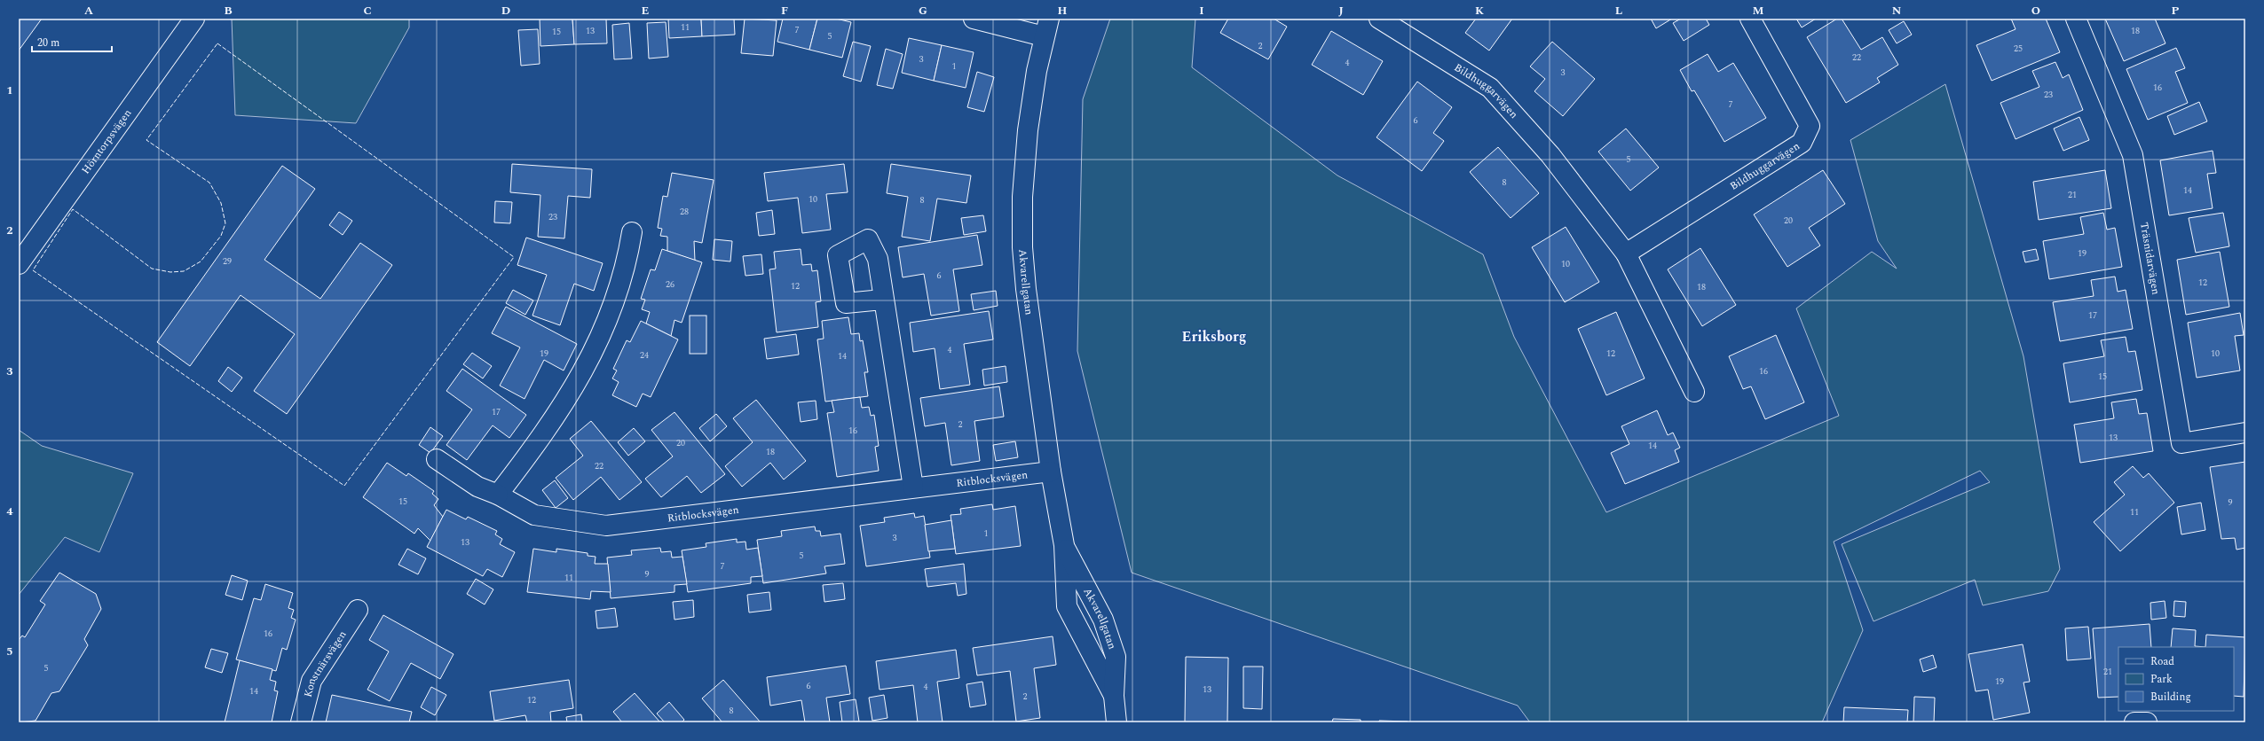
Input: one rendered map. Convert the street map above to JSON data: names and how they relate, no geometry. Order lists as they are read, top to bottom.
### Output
{
  "streets": {
    "street": [
      "Bildhuggarvägen",
      "Hörntorpsvägen",
      "Träsnidarvägen",
      "Akvarellgatan",
      "Ritblocksvägen",
      "Konstnärsvägen"
    ]
  },
  "crossings": [
    ["Akvarellgatan", "Ritblocksvägen"]
  ],
  "districts": ["Eriksborg"],
  "house_numbers": [
    "11",
    "7",
    "13",
    "18",
    "15",
    "5",
    "2",
    "25",
    "22",
    "3",
    "4",
    "1",
    "3",
    "16",
    "23",
    "7",
    "6",
    "5",
    "8",
    "14",
    "21",
    "10",
    "8",
    "28",
    "23",
    "20",
    "19",
    "29",
    "10",
    "6",
    "12",
    "26",
    "12",
    "18",
    "17",
    "4",
    "19",
    "12",
    "10",
    "24",
    "14",
    "16",
    "15",
    "17",
    "2",
    "16",
    "13",
    "20",
    "14",
    "18",
    "22",
    "15",
    "9",
    "11",
    "1",
    "3",
    "13",
    "5",
    "7",
    "9",
    "11",
    "16",
    "5",
    "21",
    "19",
    "6",
    "4",
    "13",
    "14",
    "2",
    "12",
    "8"
  ],
  "legend": ["Road", "Park", "Building"],
  "scale_bar": "20 m",
  "grid": {
    "columns": [
      "A",
      "B",
      "C",
      "D",
      "E",
      "F",
      "G",
      "H",
      "I",
      "J",
      "K",
      "L",
      "M",
      "N",
      "O",
      "P"
    ],
    "rows": [
      "1",
      "2",
      "3",
      "4",
      "5"
    ]
  }
}
